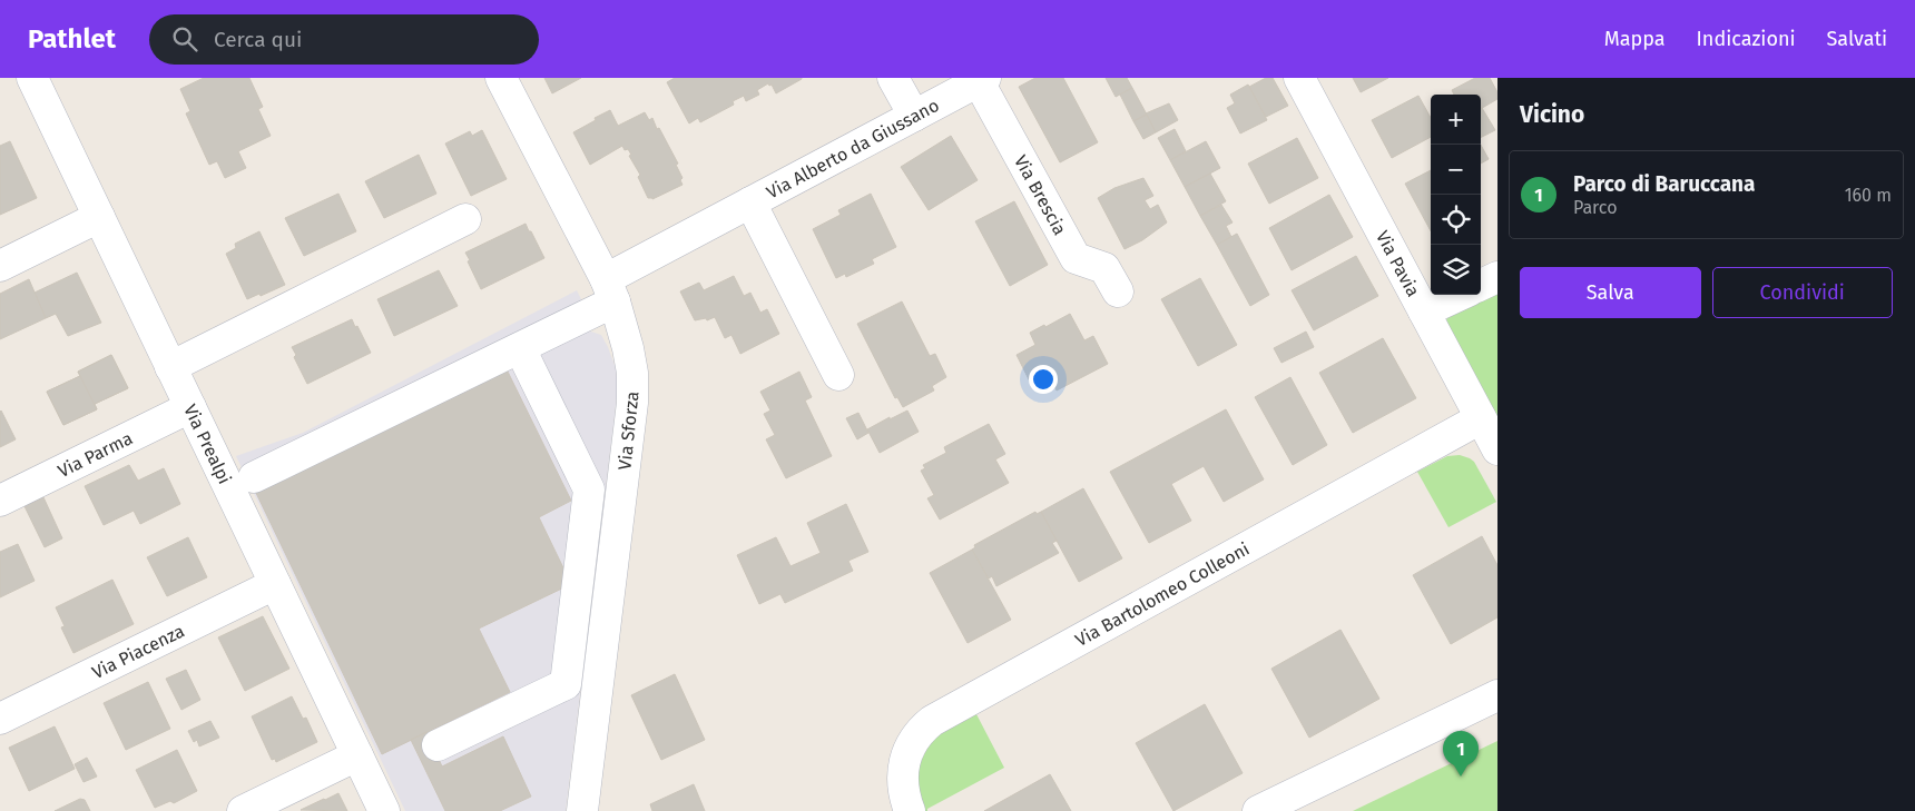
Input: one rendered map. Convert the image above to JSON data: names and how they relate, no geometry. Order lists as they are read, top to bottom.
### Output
{
  "streets": {
    "street": [
      "Via Alberto da Giussano",
      "Via Brescia",
      "Via Pavia",
      "Via Sforza",
      "Via Prealpi",
      "Via Parma",
      "Via Bartolomeo Colleoni",
      "Via Piacenza"
    ]
  },
  "crossings": [
    ["Via Alberto da Giussano", "Via Brescia"],
    ["Via Alberto da Giussano", "Via Sforza"],
    ["Via Pavia", "Via Bartolomeo Colleoni"],
    ["Via Prealpi", "Via Parma"],
    ["Via Prealpi", "Via Piacenza"]
  ],
  "page": {
    "header": "Pathlet",
    "search": "Cerca qui",
    "nav": ["Mappa", "Indicazioni", "Salvati"],
    "heading": "Vicino",
    "map_buttons": ["+", "−"],
    "list": [
      {
        "mark": "1",
        "name": "Parco di Baruccana",
        "note": "Parco",
        "value": "160 m"
      }
    ],
    "buttons": ["Salva", "Condividi"],
    "pins": "1"
  }
}
